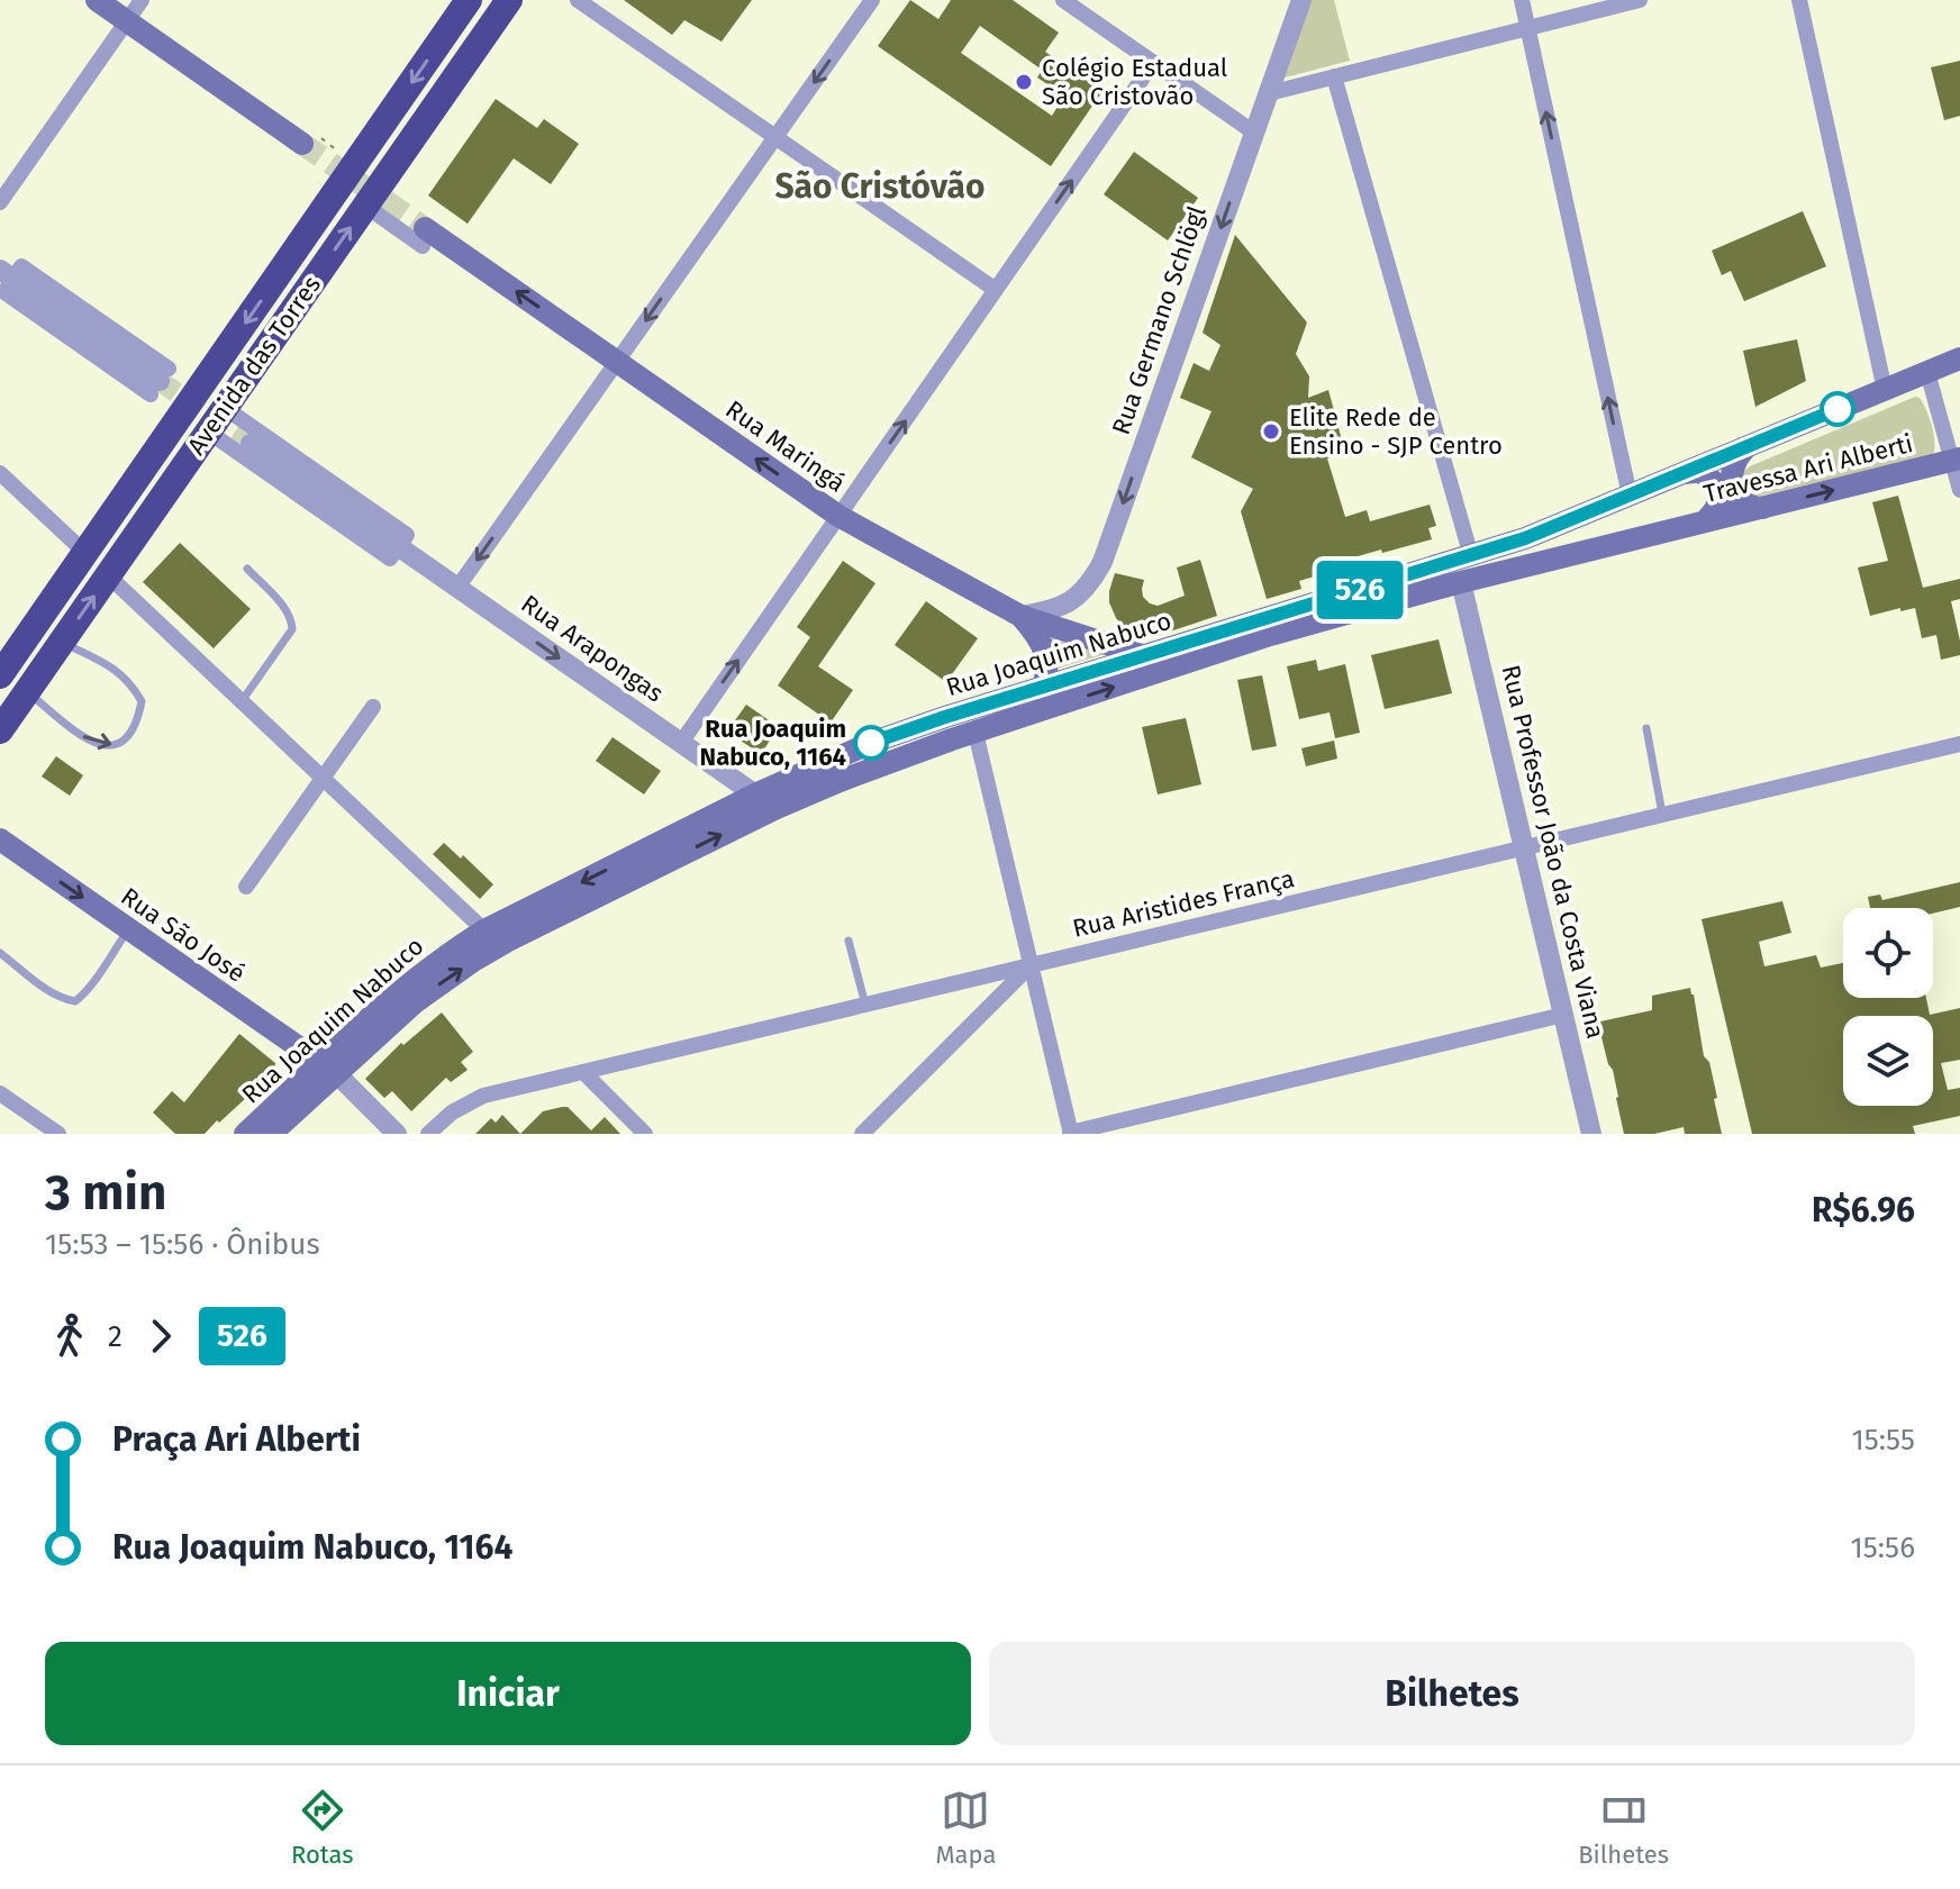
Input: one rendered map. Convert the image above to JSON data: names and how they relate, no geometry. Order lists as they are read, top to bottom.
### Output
{
  "streets": {
    "highway": ["Avenida das Torres"],
    "main road": [
      "Rua Maringá",
      "Travessa Ari Alberti",
      "Rua Joaquim Nabuco",
      "Rua São José"
    ],
    "street": [
      "Rua Germano Schlögl",
      "Rua Arapongas",
      "Rua Professor João da Costa Viana",
      "Rua Aristides França"
    ]
  },
  "crossings": [
    ["Rua Germano Schlögl", "Rua Maringá"],
    ["Avenida das Torres", "Rua Arapongas"],
    ["Rua Maringá", "Rua Joaquim Nabuco"],
    ["Travessa Ari Alberti", "Rua Joaquim Nabuco"],
    ["Travessa Ari Alberti", "Rua Professor João da Costa Viana"],
    ["Rua Arapongas", "Rua Joaquim Nabuco"],
    ["Rua Joaquim Nabuco", "Rua Professor João da Costa Viana"],
    ["Rua Joaquim Nabuco", "Rua São José"],
    ["Rua Professor João da Costa Viana", "Rua Aristides França"]
  ],
  "one_way": ["Rua Maringá", "Travessa Ari Alberti", "Rua São José"],
  "districts": ["São Cristóvão"],
  "places": ["Colégio Estadual São Cristovão", "Elite Rede de Ensino - SJP Centro", "Rua Joaquim Nabuco, 1164"],
  "lines": ["bus line 526"],
  "page": {
    "on_map": "526",
    "heading": ["3 min", "15:53 – 15:56 · Ônibus", "R$6.96"],
    "legs": ["2", "526"],
    "list": [
      {
        "name": "Praça Ari Alberti",
        "value": "15:55"
      },
      {
        "name": "Rua Joaquim Nabuco, 1164",
        "value": "15:56"
      }
    ],
    "buttons": ["Iniciar", "Bilhetes"],
    "tabs": ["Rotas", "Mapa", "Bilhetes"]
  }
}
